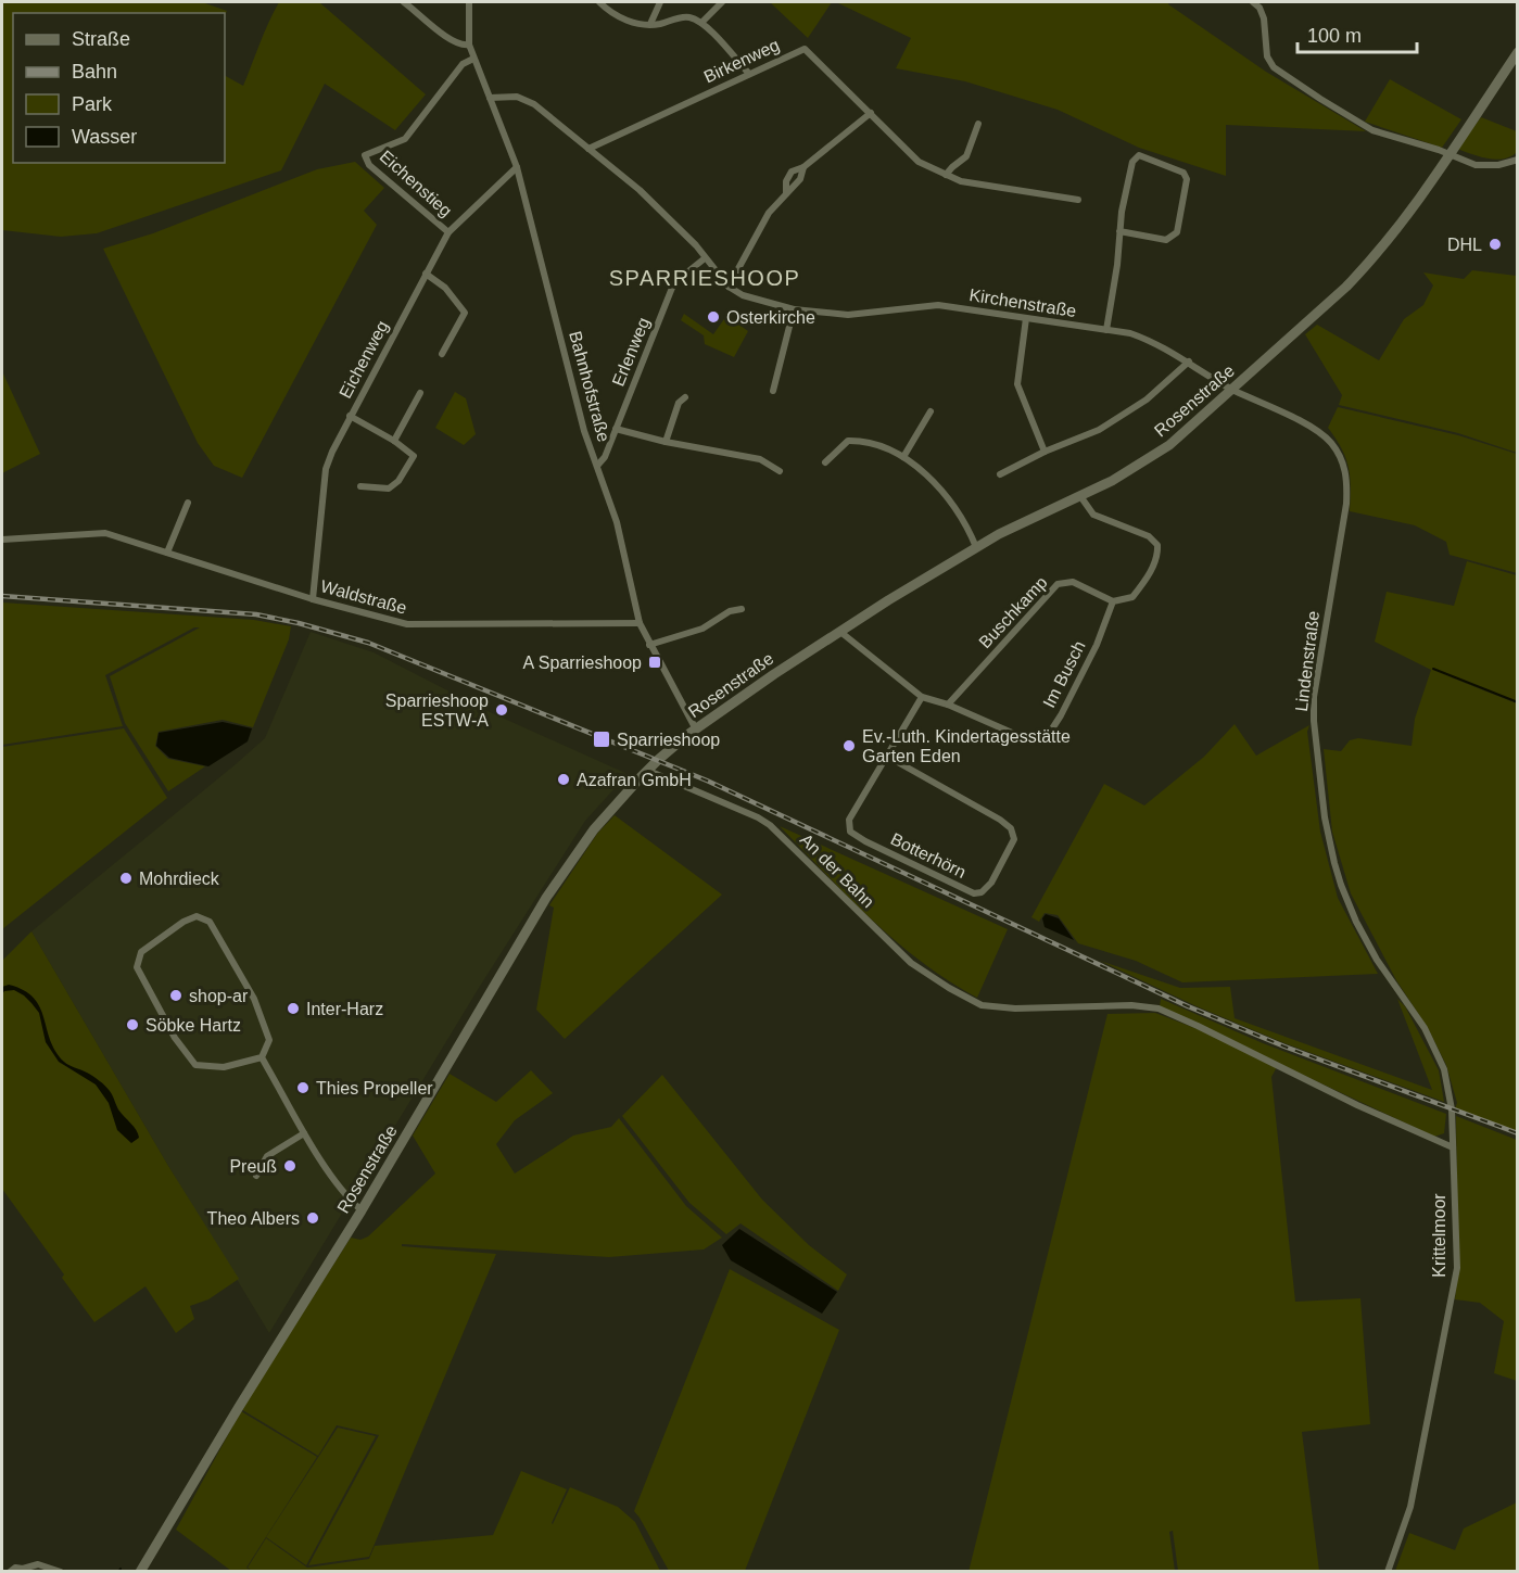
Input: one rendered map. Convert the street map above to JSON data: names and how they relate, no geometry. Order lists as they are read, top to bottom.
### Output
{
  "streets": {
    "main road": ["Rosenstraße"],
    "street": [
      "Birkenweg",
      "Eichenstieg",
      "Kirchenstraße",
      "Erlenweg",
      "Eichenweg",
      "Bahnhofstraße",
      "Waldstraße",
      "Buschkamp",
      "Lindenstraße",
      "Im Busch",
      "Botterhörn",
      "An der Bahn",
      "Krittelmoor"
    ]
  },
  "crossings": [
    ["Birkenweg", "Kirchenstraße"],
    ["Eichenstieg", "Eichenweg"],
    ["Eichenstieg", "Bahnhofstraße"],
    ["Kirchenstraße", "Erlenweg"],
    ["Kirchenstraße", "Bahnhofstraße"],
    ["Kirchenstraße", "Rosenstraße"],
    ["Kirchenstraße", "Lindenstraße"],
    ["Erlenweg", "Bahnhofstraße"],
    ["Eichenweg", "Bahnhofstraße"],
    ["Eichenweg", "Waldstraße"],
    ["Bahnhofstraße", "Rosenstraße"],
    ["Bahnhofstraße", "Waldstraße"],
    ["Rosenstraße", "Lindenstraße"],
    ["Rosenstraße", "Im Busch"],
    ["Rosenstraße", "An der Bahn"],
    ["Buschkamp", "Im Busch"],
    ["Lindenstraße", "Krittelmoor"],
    ["Im Busch", "Botterhörn"],
    ["An der Bahn", "Krittelmoor"]
  ],
  "districts": ["SPARRIESHOOP"],
  "places": {
    "other": [
      "DHL",
      "Osterkirche",
      "Sparrieshoop ESTW-A",
      "Ev.-Luth. Kindertagesstätte Garten Eden",
      "Azafran GmbH",
      "Mohrdieck",
      "shop-ar",
      "Inter-Harz",
      "Söbke Hartz",
      "Thies Propeller",
      "Preuß",
      "Theo Albers"
    ],
    "transit": ["A Sparrieshoop", "Sparrieshoop"]
  },
  "legend": [
    "Straße",
    "Bahn",
    "Park",
    "Wasser"
  ],
  "scale_bar": "100 m"
}
